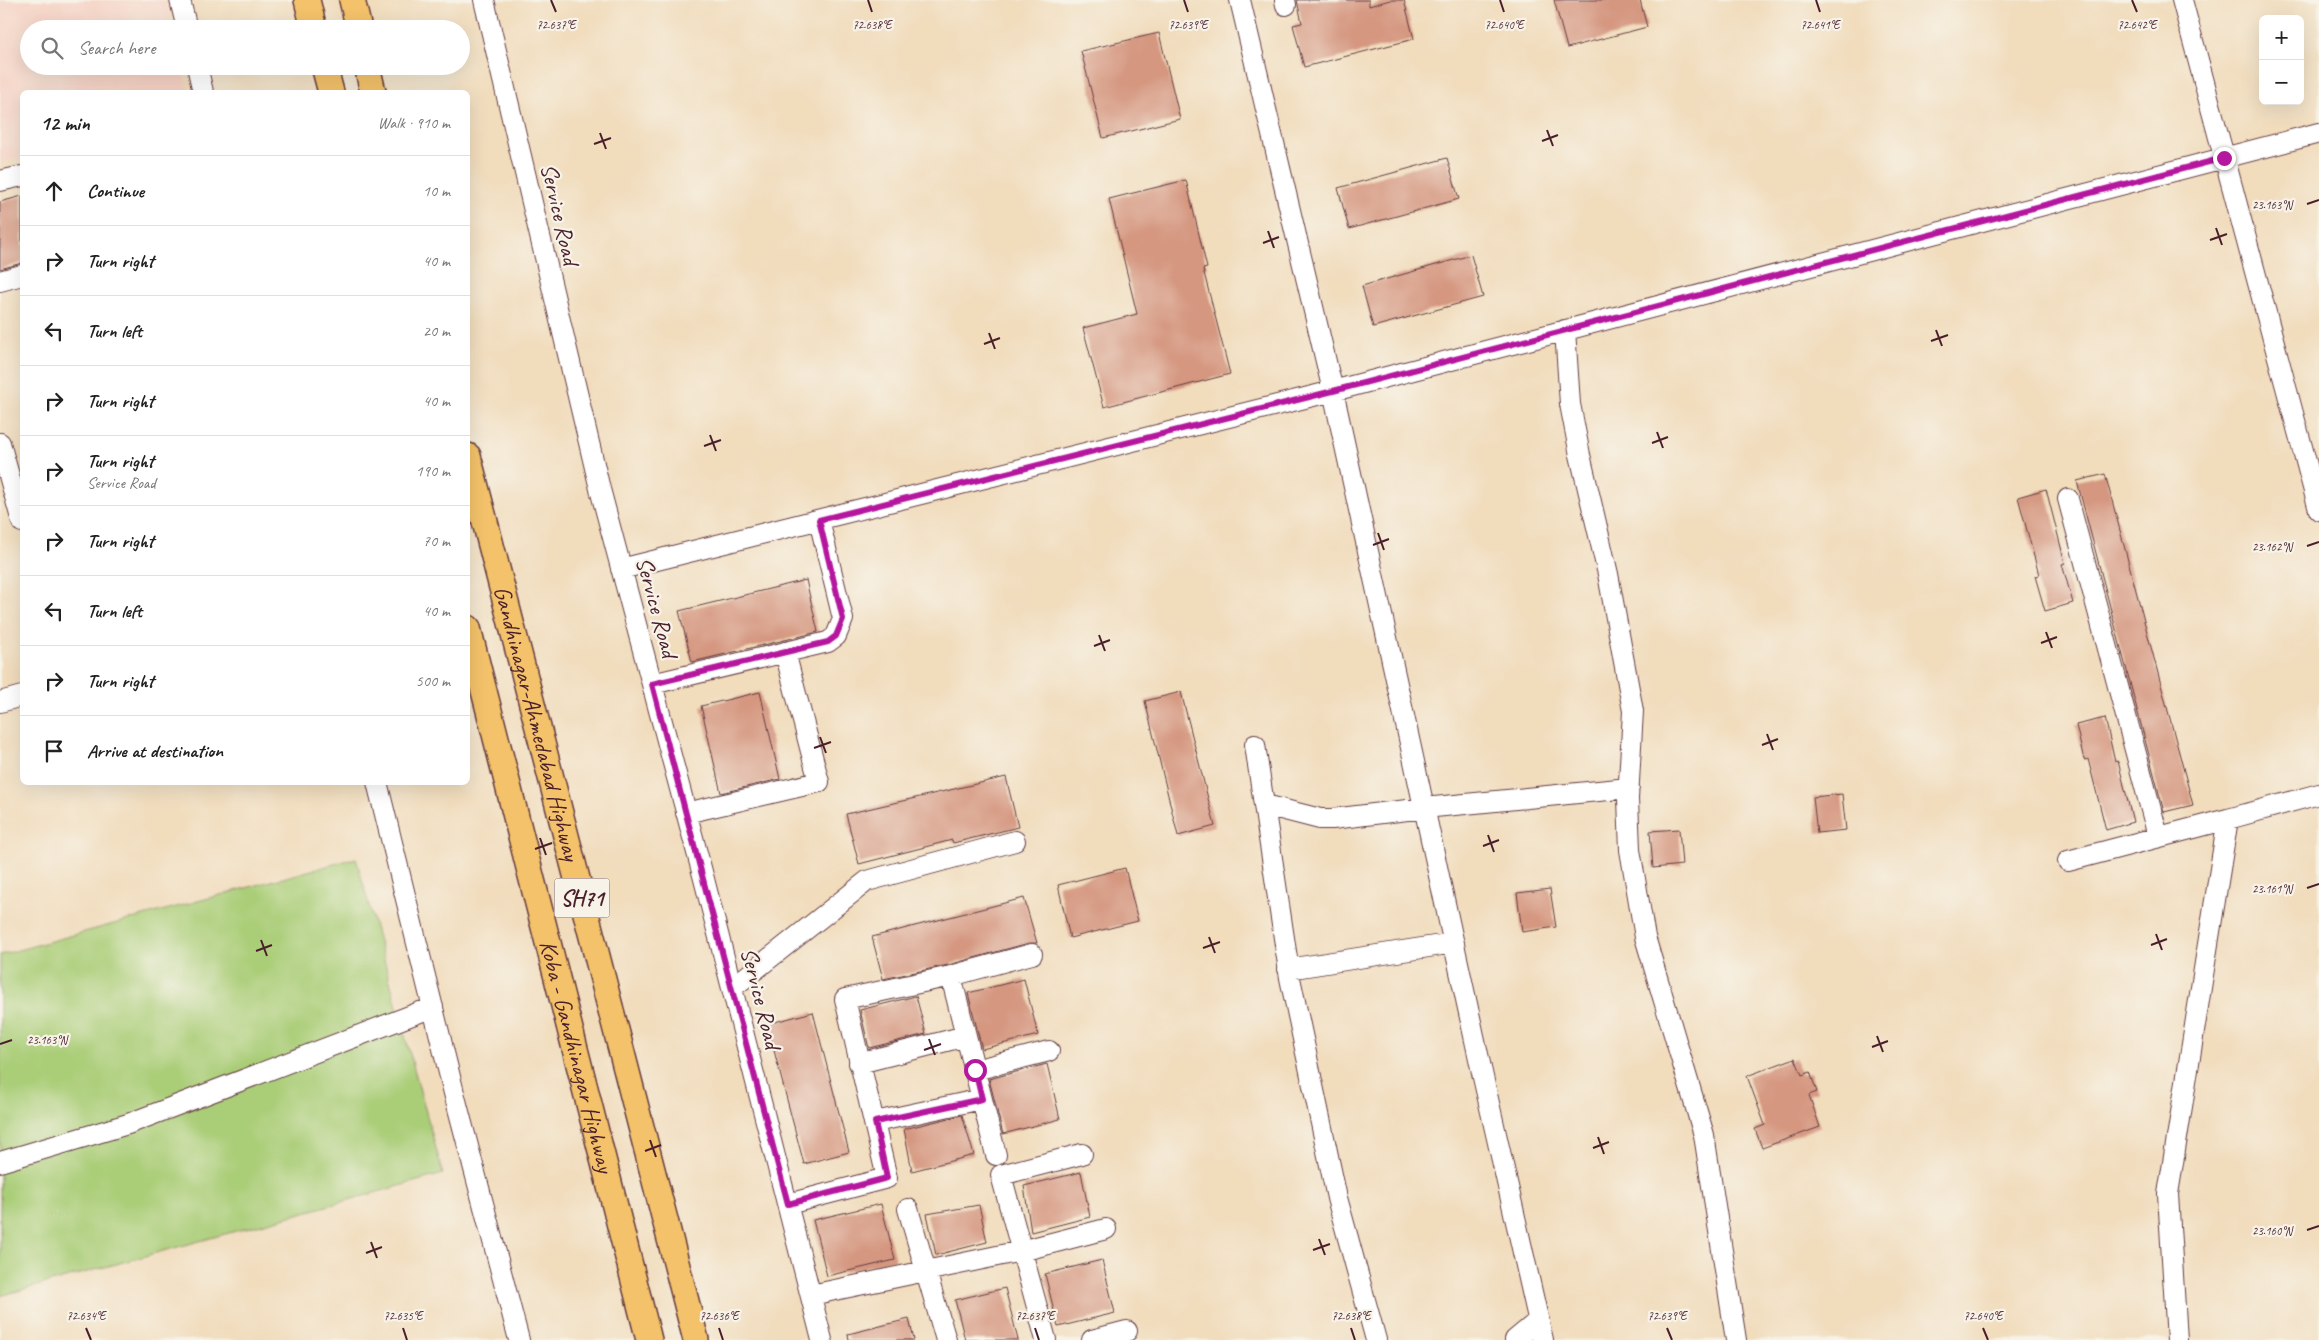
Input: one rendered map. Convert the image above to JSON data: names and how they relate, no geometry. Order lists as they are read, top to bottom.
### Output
{
  "streets": {
    "main road": ["Gandhinagar-Ahmedabad Highway", "SH71", "Koba - Gandhinagar Highway"],
    "street": ["Service Road"]
  },
  "page": {
    "map_buttons": ["+", "−"],
    "search": "Search here",
    "heading": ["12 min", "Walk · 910 m"],
    "list": [
      ["Continue", "10 m"],
      ["Turn right", "40 m"],
      ["Turn left", "20 m"],
      ["Turn right", "40 m"],
      ["Turn right", "Service Road", "190 m"],
      ["Turn right", "70 m"],
      ["Turn left", "40 m"],
      ["Turn right", "500 m"],
      "Arrive at destination"
    ]
  },
  "coordinates": [
    "72.637°E",
    "72.639°E",
    "72.640°E",
    "72.641°E",
    "72.638°E",
    "72.642°E",
    "23.163°N",
    "23.162°N",
    "23.161°N",
    "23.160°N",
    "72.634°E",
    "72.635°E",
    "72.636°E"
  ]
}
